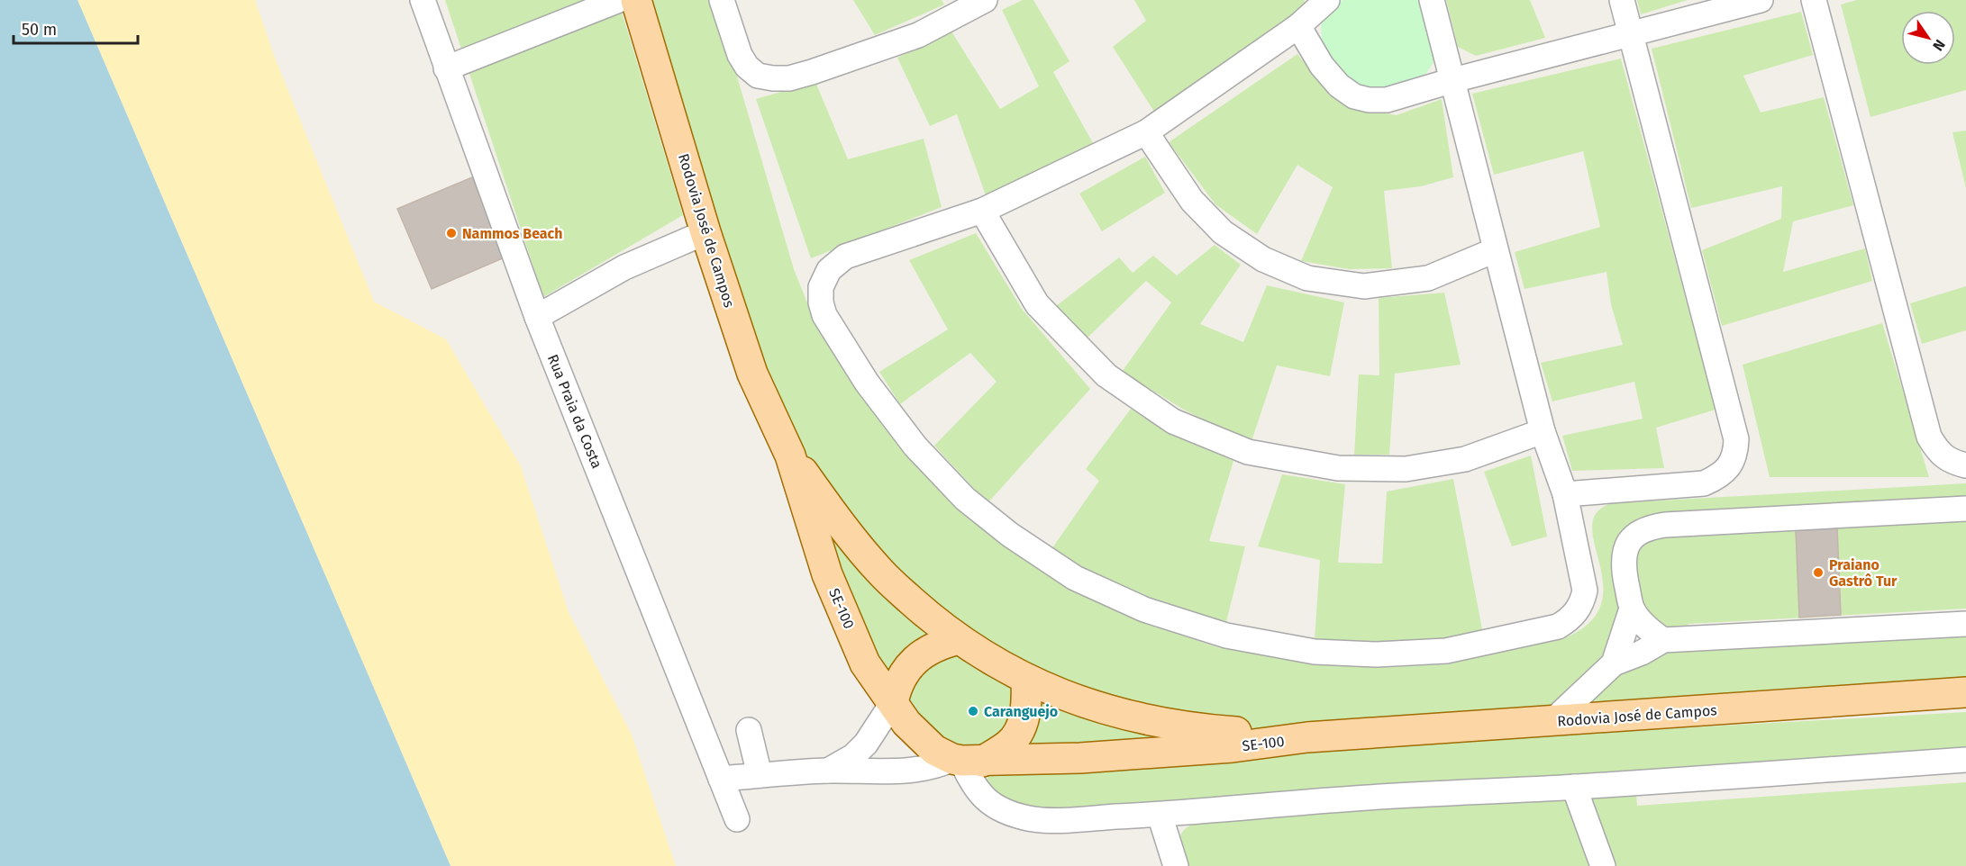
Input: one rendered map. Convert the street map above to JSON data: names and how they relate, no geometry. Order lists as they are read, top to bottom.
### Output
{
  "streets": {
    "main road": ["Rodovia José de Campos", "SE-100"],
    "street": ["Rua Praia da Costa"]
  },
  "crossings": [
    ["Rodovia José de Campos", "SE-100"]
  ],
  "places": ["Nammos Beach", "Praiano Gastrô Tur", "Caranguejo"],
  "scale_bar": "50 m",
  "north": "bottom right"
}
